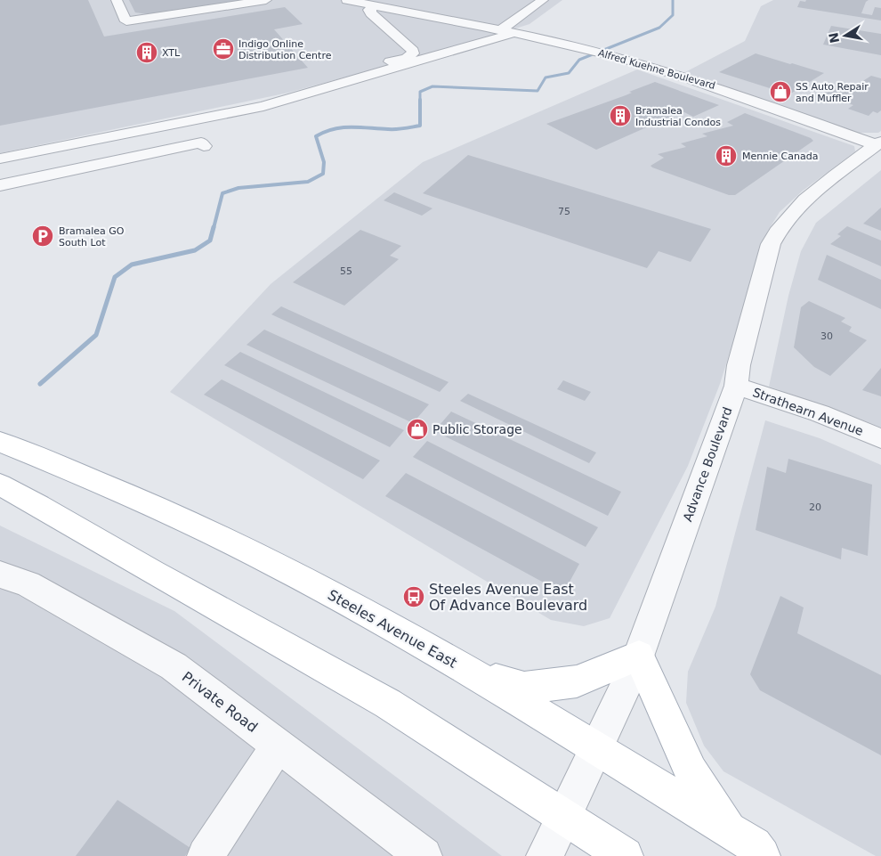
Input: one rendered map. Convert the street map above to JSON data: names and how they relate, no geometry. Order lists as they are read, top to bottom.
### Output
{
  "streets": {
    "main road": ["Steeles Avenue East"],
    "street": [
      "Alfred Kuehne Boulevard",
      "Strathearn Avenue",
      "Advance Boulevard",
      "Private Road"
    ]
  },
  "crossings": [
    ["Alfred Kuehne Boulevard", "Advance Boulevard"],
    ["Strathearn Avenue", "Advance Boulevard"],
    ["Advance Boulevard", "Steeles Avenue East"]
  ],
  "places": {
    "office": ["Indigo Online Distribution Centre"],
    "building": ["XTL", "Bramalea Industrial Condos", "Mennie Canada"],
    "shop": ["SS Auto Repair and Muffler", "Public Storage"],
    "parking": ["Bramalea GO South Lot"],
    "bus stop": ["Steeles Avenue East Of Advance Boulevard"]
  },
  "house_numbers": [
    "75",
    "55",
    "30",
    "20"
  ],
  "north": "left"
}
